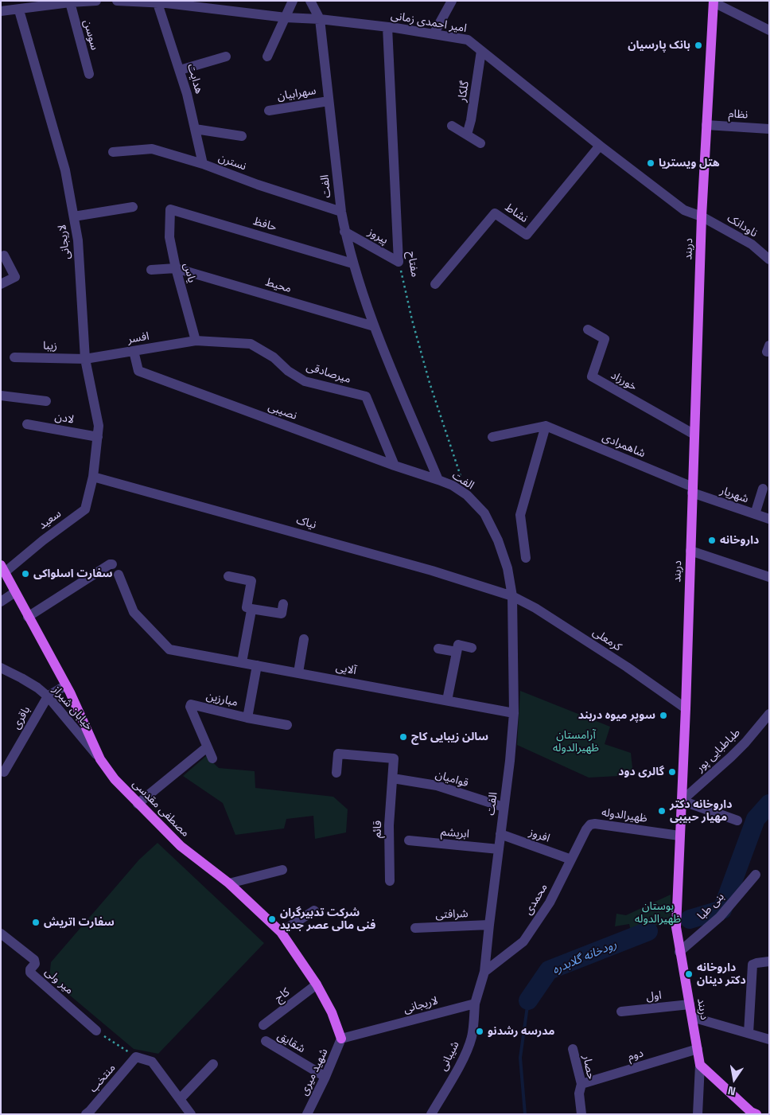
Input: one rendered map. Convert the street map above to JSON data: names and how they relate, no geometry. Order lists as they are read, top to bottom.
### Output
{
  "streets": {
    "main road": ["دربند", "مصطفی مقدسی"],
    "street": [
      "امیر احمدی زمانی",
      "سوسن",
      "هدایت",
      "گلکار",
      "سهرابیان",
      "نظام",
      "نسترن",
      "الفت",
      "نشاط",
      "حافظ",
      "ناودانک",
      "پیروز",
      "لاریجانی",
      "مفتاح",
      "یاس",
      "محیط",
      "افسر",
      "زیبا",
      "میرصادقی",
      "خورزاد",
      "نصیبی",
      "لادن",
      "شاهمرادی",
      "شهریار",
      "سعید",
      "نیاک",
      "کرمعلی",
      "آلایی",
      "مبارزین",
      "خیابان شیراز",
      "باقری",
      "طباطبایی پور",
      "قوامیان",
      "ظهیرالدوله",
      "قائم",
      "ابریشم",
      "افروز",
      "محمدی",
      "بنی طبا",
      "شرافتی",
      "میر ولی",
      "کاج",
      "اول",
      "شقایق",
      "دوم",
      "شیبانی",
      "حصار",
      "شهید میری",
      "منتخب"
    ]
  },
  "crossings": [
    ["امیر احمدی زمانی", "هدایت"],
    ["امیر احمدی زمانی", "گلکار"],
    ["امیر احمدی زمانی", "الفت"],
    ["امیر احمدی زمانی", "نشاط"],
    ["امیر احمدی زمانی", "ناودانک"],
    ["امیر احمدی زمانی", "دربند"],
    ["امیر احمدی زمانی", "مفتاح"],
    ["هدایت", "نسترن"],
    ["سهرابیان", "الفت"],
    ["نظام", "دربند"],
    ["نسترن", "الفت"],
    ["الفت", "حافظ"],
    ["الفت", "پیروز"],
    ["الفت", "مفتاح"],
    ["الفت", "محیط"],
    ["الفت", "نصیبی"],
    ["الفت", "نیاک"],
    ["الفت", "کرمعلی"],
    ["الفت", "آلایی"],
    ["الفت", "قوامیان"],
    ["الفت", "ابریشم"],
    ["الفت", "افروز"],
    ["الفت", "محمدی"],
    ["الفت", "شرافتی"],
    ["حافظ", "یاس"],
    ["ناودانک", "دربند"],
    ["پیروز", "مفتاح"],
    ["لاریجانی", "افسر"],
    ["لاریجانی", "زیبا"],
    ["لاریجانی", "لادن"],
    ["لاریجانی", "سعید"],
    ["لاریجانی", "نیاک"],
    ["لاریجانی", "مصطفی مقدسی"],
    ["لاریجانی", "شیبانی"],
    ["لاریجانی", "شهید میری"],
    ["دربند", "خورزاد"],
    ["دربند", "شاهمرادی"],
    ["دربند", "شهریار"],
    ["دربند", "کرمعلی"],
    ["دربند", "طباطبایی پور"],
    ["دربند", "ظهیرالدوله"],
    ["دربند", "بنی طبا"],
    ["دربند", "اول"],
    ["دربند", "دوم"],
    ["یاس", "محیط"],
    ["یاس", "افسر"],
    ["یاس", "میرصادقی"],
    ["افسر", "زیبا"],
    ["افسر", "میرصادقی"],
    ["افسر", "نصیبی"],
    ["میرصادقی", "نصیبی"],
    ["شاهمرادی", "شهریار"],
    ["سعید", "نیاک"],
    ["سعید", "مصطفی مقدسی"],
    ["نیاک", "کرمعلی"],
    ["خیابان شیراز", "باقری"],
    ["خیابان شیراز", "مصطفی مقدسی"],
    ["قوامیان", "قائم"],
    ["مصطفی مقدسی", "کاج"],
    ["مصطفی مقدسی", "شهید میری"],
    ["ظهیرالدوله", "محمدی"],
    ["افروز", "محمدی"],
    ["شقایق", "شهید میری"],
    ["دوم", "حصار"]
  ],
  "water": ["رودخانه گلابدره"],
  "parks": ["آرامستان ظهیرالدوله", "بوستان ظهیرالدوله"],
  "places": [
    "بانک پارسیان",
    "هتل ویستریا",
    "داروخانه",
    "سفارت اسلواکی",
    "سوپر میوه دربند",
    "سالن زیبایی کاچ",
    "گالری دود",
    "داروخانه دکتر مهیار حبیبی",
    "شرکت تدبیرگران فنی مالی عصر جدید",
    "سفارت اتریش",
    "داروخانه دکتر دینان",
    "مدرسه رشدنو"
  ],
  "north": "bottom"
}
